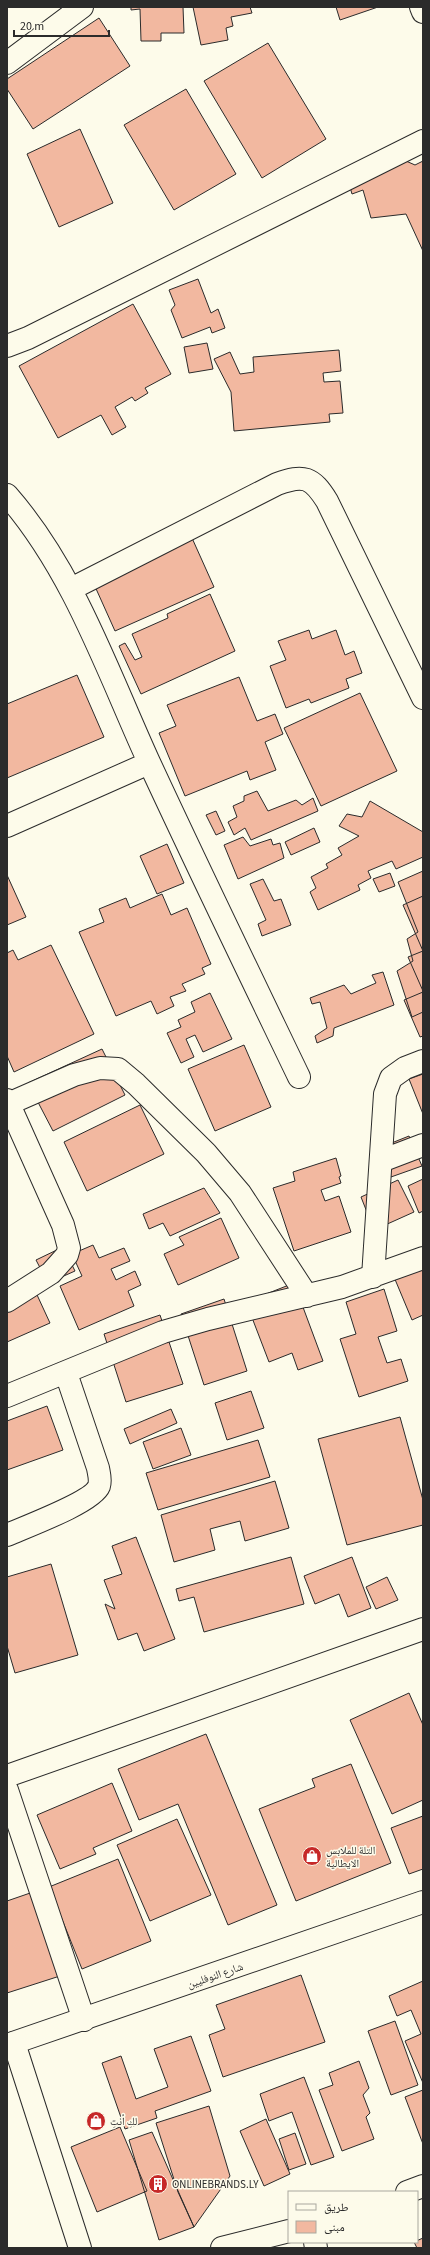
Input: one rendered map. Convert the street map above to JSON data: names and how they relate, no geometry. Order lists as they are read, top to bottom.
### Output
{
  "streets": {
    "street": ["شارع النوفليين"]
  },
  "places": {
    "shop": ["التلة للملابس الايطالية", "لكِ أنتِ"],
    "building": ["ONLINEBRANDS.LY"]
  },
  "legend": ["طريق", "مبنى"],
  "scale_bar": "20 m"
}
